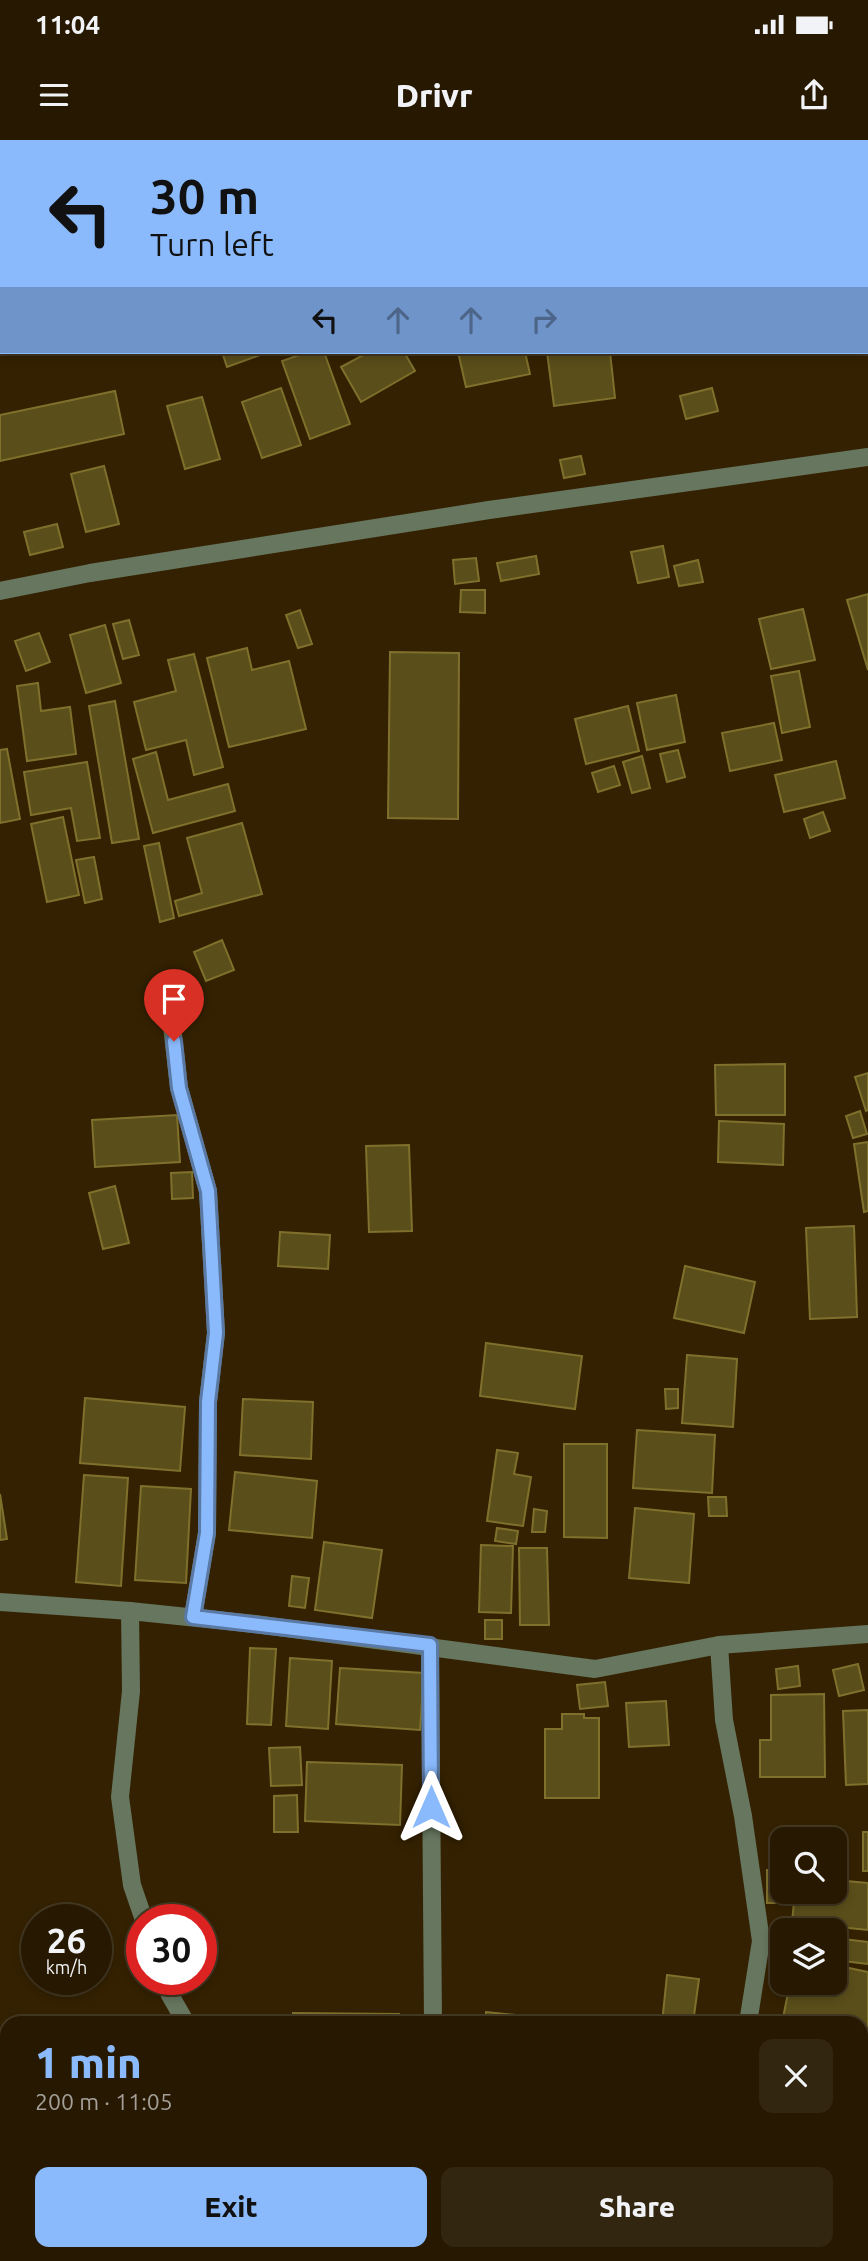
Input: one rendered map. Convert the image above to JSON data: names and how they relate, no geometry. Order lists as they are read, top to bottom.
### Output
{
  "page": {
    "status": "11:04",
    "header": "Drivr",
    "turn": ["30 m", "Turn left"],
    "speed": "26 km/h",
    "limit": "30",
    "heading": ["1 min", "200 m · 11:05"],
    "buttons": ["Exit", "Share"]
  }
}
